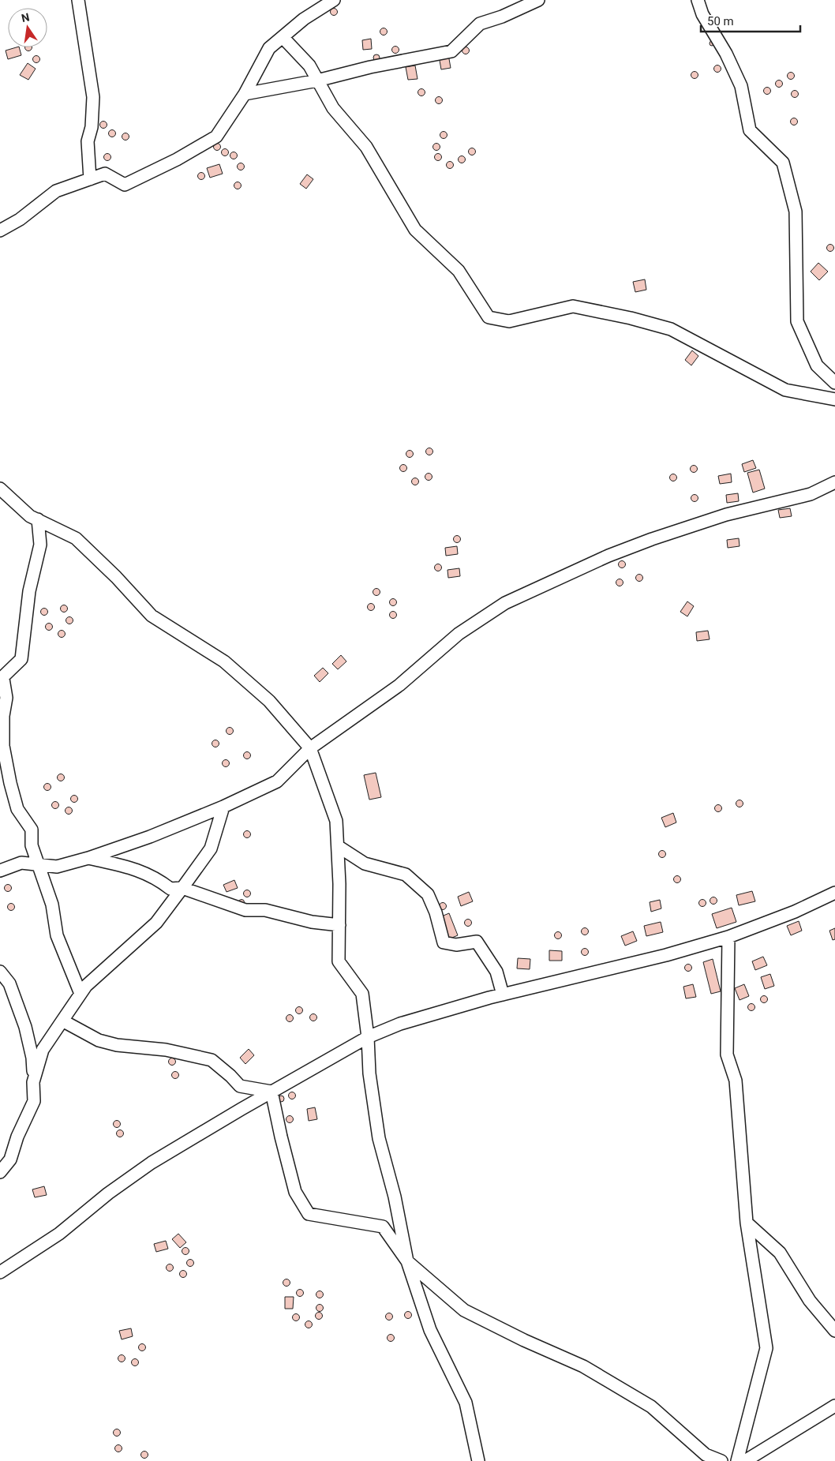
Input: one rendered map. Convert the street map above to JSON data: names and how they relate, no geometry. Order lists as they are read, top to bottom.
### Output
{
  "scale_bar": "50 m",
  "north": "top"
}
